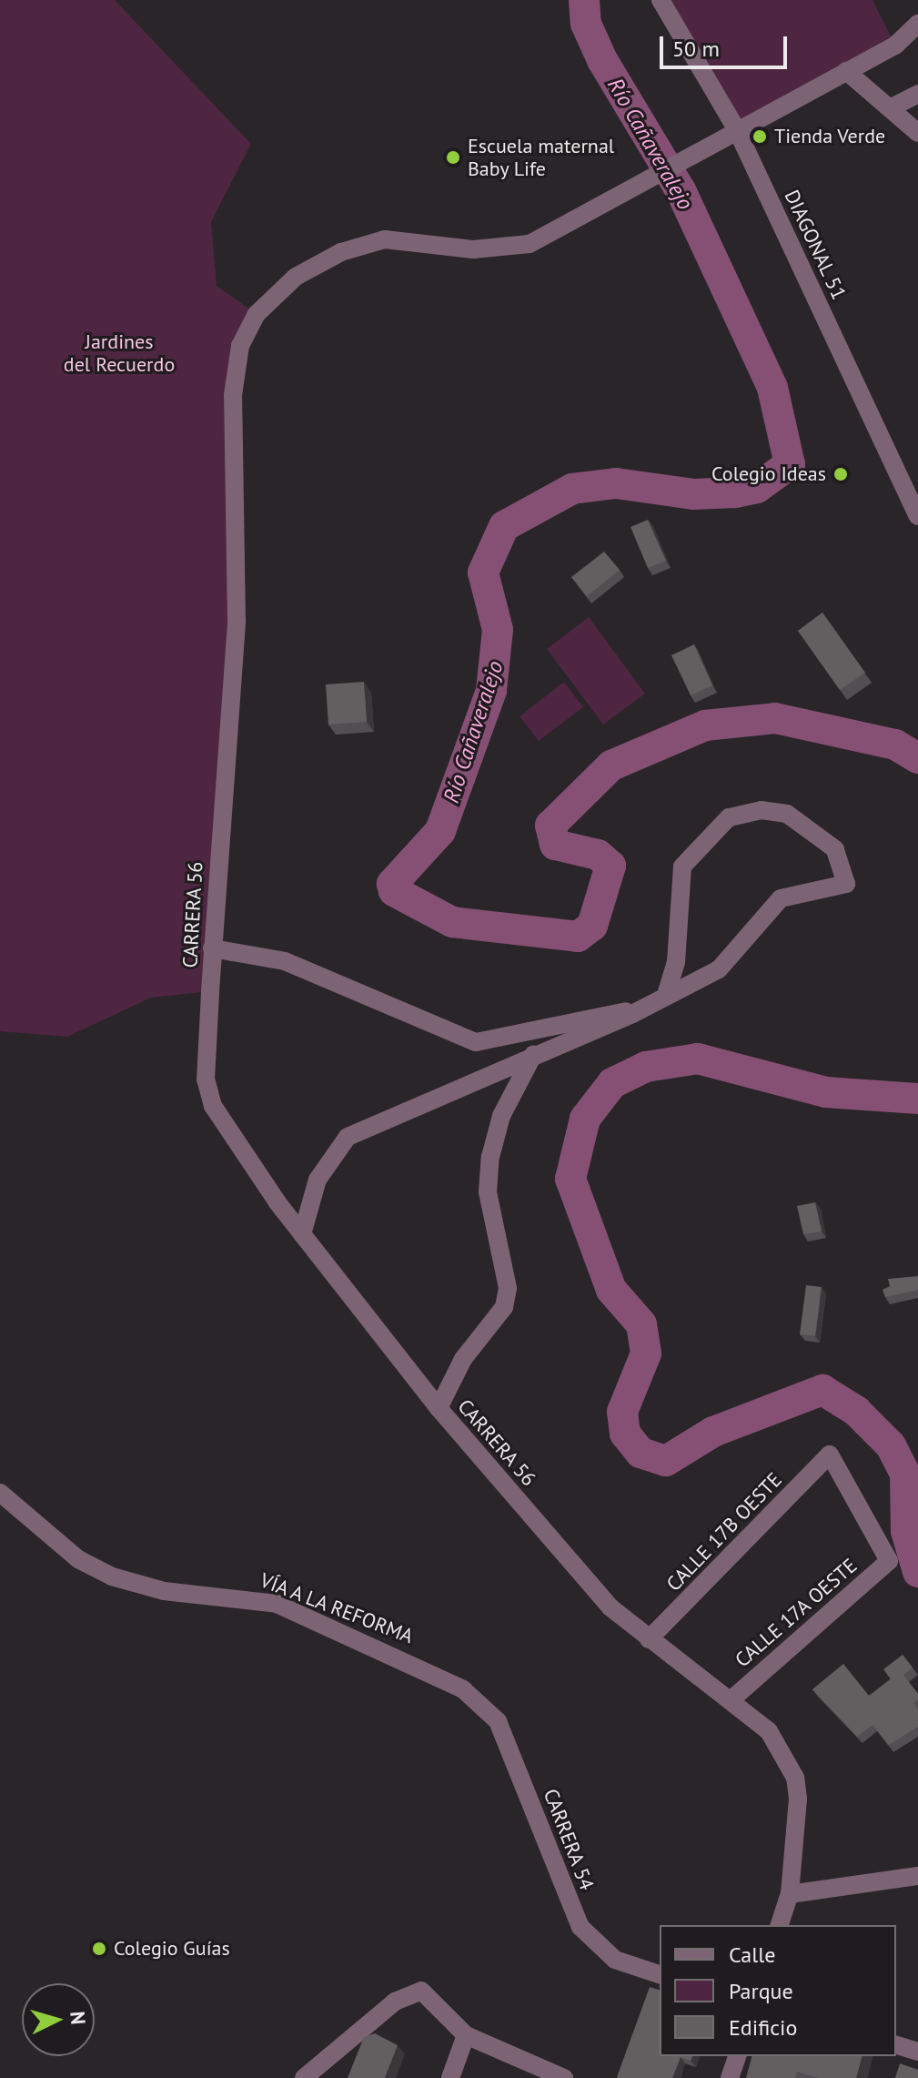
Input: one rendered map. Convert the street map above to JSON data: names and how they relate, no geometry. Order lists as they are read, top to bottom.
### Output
{
  "streets": {
    "street": [
      "DIAGONAL 51",
      "CARRERA 56",
      "CALLE 17B OESTE",
      "VÍA A LA REFORMA",
      "CALLE 17A OESTE",
      "CARRERA 54"
    ]
  },
  "crossings": [
    ["DIAGONAL 51", "CARRERA 56"],
    ["CARRERA 56", "CALLE 17B OESTE"],
    ["CARRERA 56", "CALLE 17A OESTE"],
    ["CALLE 17B OESTE", "CALLE 17A OESTE"],
    ["VÍA A LA REFORMA", "CARRERA 54"]
  ],
  "water": ["Río Cañaveralejo"],
  "parks": ["Jardines del Recuerdo"],
  "places": [
    "Tienda Verde",
    "Escuela maternal Baby Life",
    "Colegio Ideas",
    "Colegio Guías"
  ],
  "legend": ["Calle", "Parque", "Edificio"],
  "scale_bar": "50 m",
  "north": "right"
}
